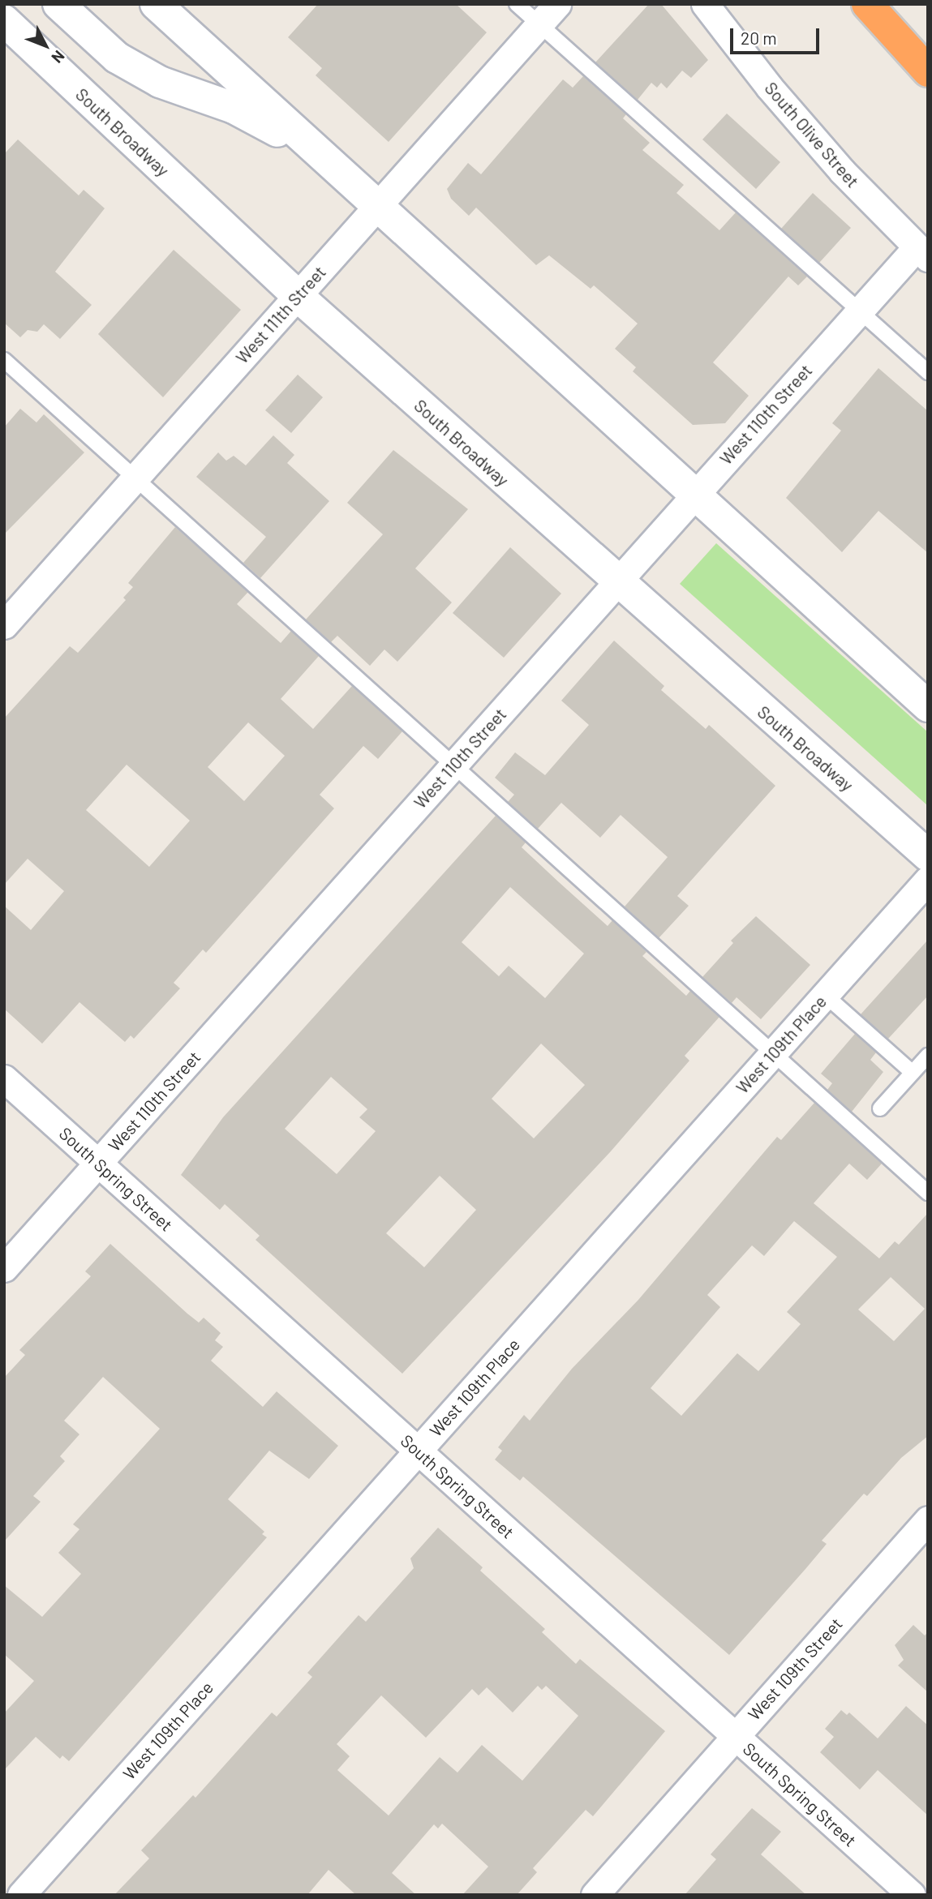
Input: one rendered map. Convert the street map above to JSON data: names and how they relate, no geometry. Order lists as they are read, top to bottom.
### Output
{
  "streets": {
    "main road": ["South Broadway"],
    "street": [
      "South Olive Street",
      "West 111th Street",
      "West 110th Street",
      "West 109th Place",
      "South Spring Street",
      "West 109th Street"
    ]
  },
  "crossings": [
    ["South Broadway", "West 111th Street"],
    ["South Broadway", "West 110th Street"],
    ["South Olive Street", "West 110th Street"],
    ["West 110th Street", "South Spring Street"],
    ["West 109th Place", "South Spring Street"],
    ["South Spring Street", "West 109th Street"]
  ],
  "scale_bar": "20 m",
  "north": "bottom right"
}
